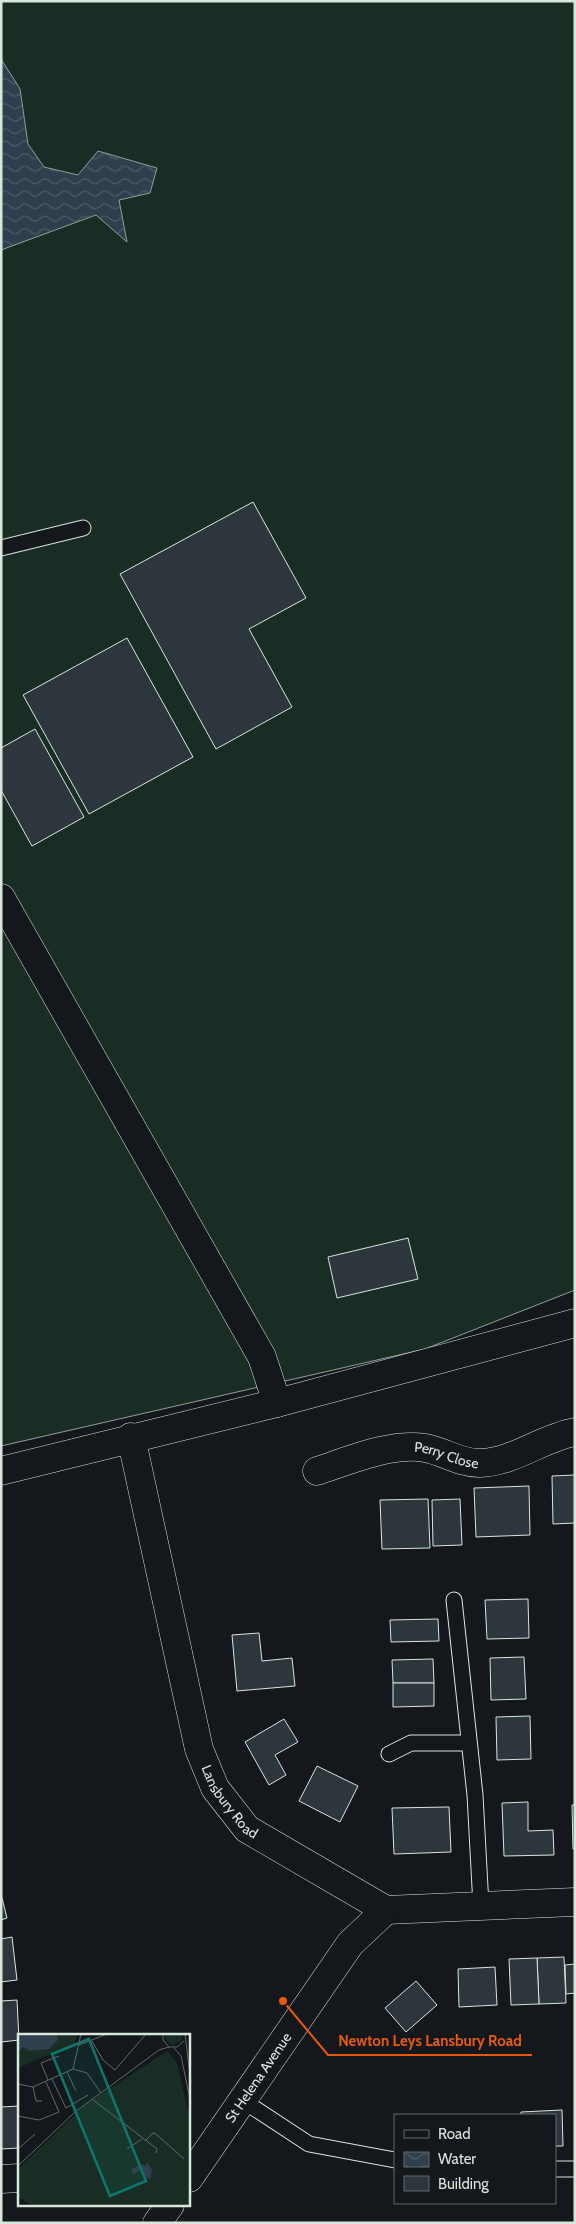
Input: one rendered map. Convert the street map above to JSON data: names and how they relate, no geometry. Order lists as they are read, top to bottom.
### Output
{
  "streets": {
    "street": ["Perry Close", "Lansbury Road", "St Helena Avenue"]
  },
  "crossings": [
    ["Lansbury Road", "St Helena Avenue"]
  ],
  "places": ["Newton Leys Lansbury Road"],
  "legend": ["Road", "Water", "Building"]
}
